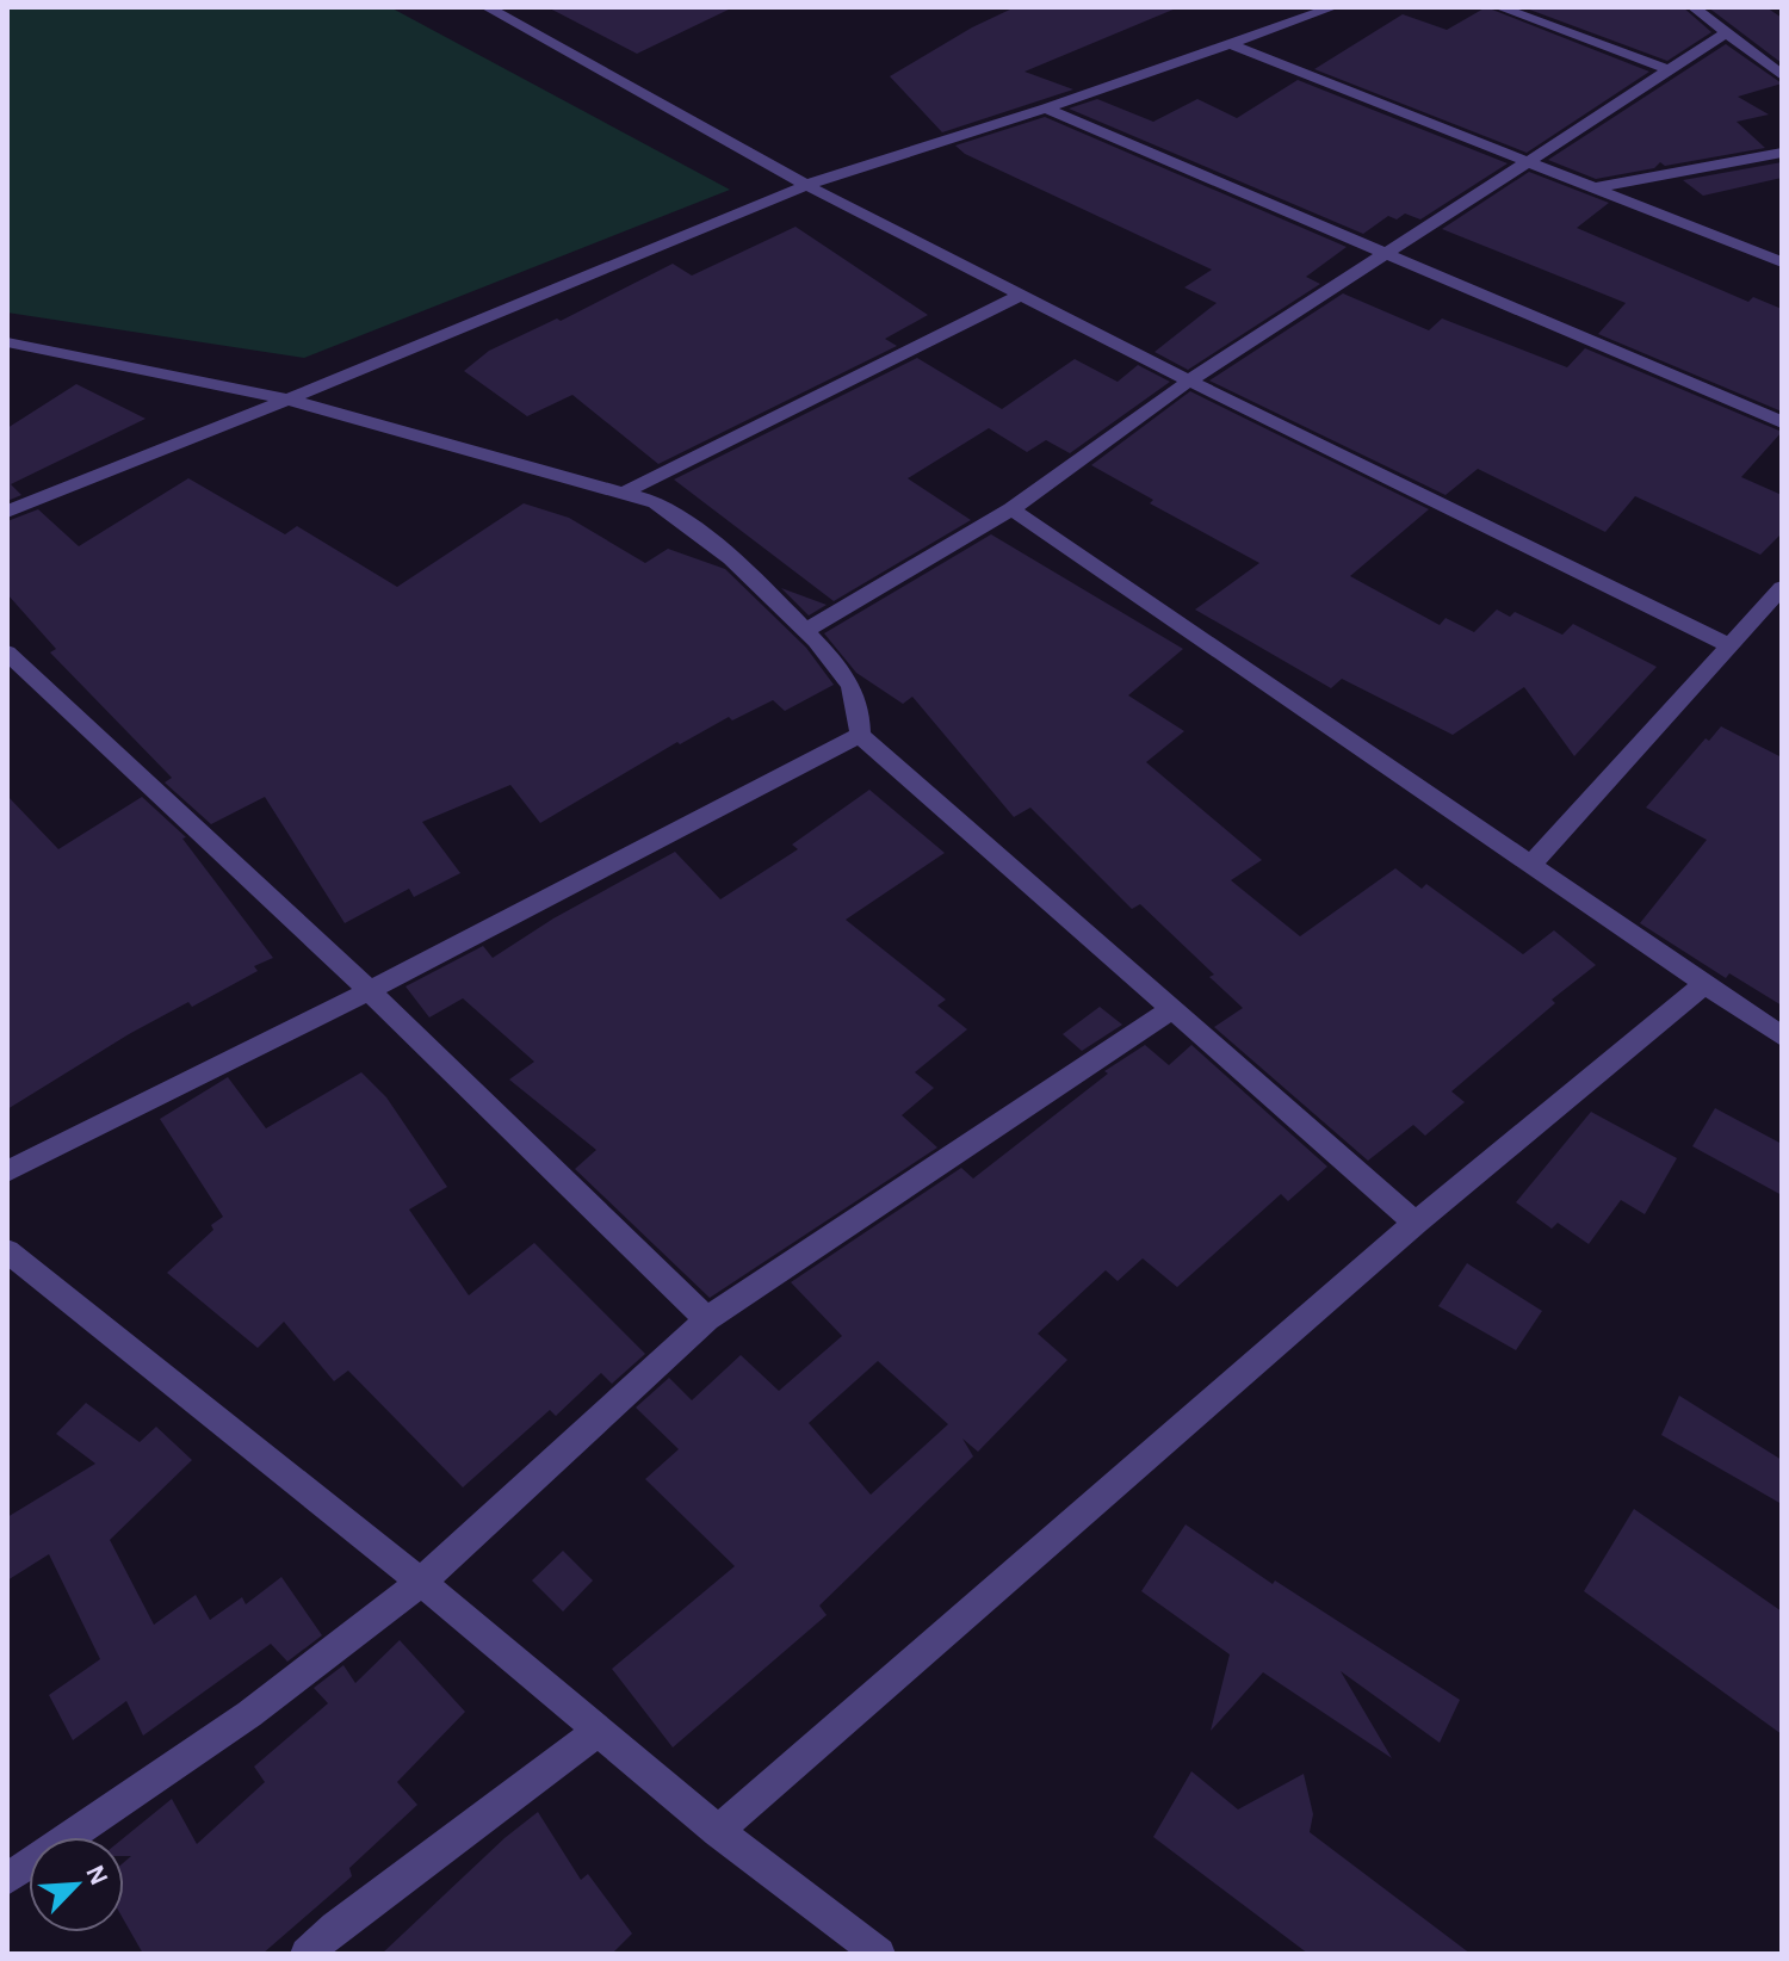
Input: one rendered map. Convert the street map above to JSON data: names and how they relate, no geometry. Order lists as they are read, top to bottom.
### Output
{
  "north": "top right"
}
